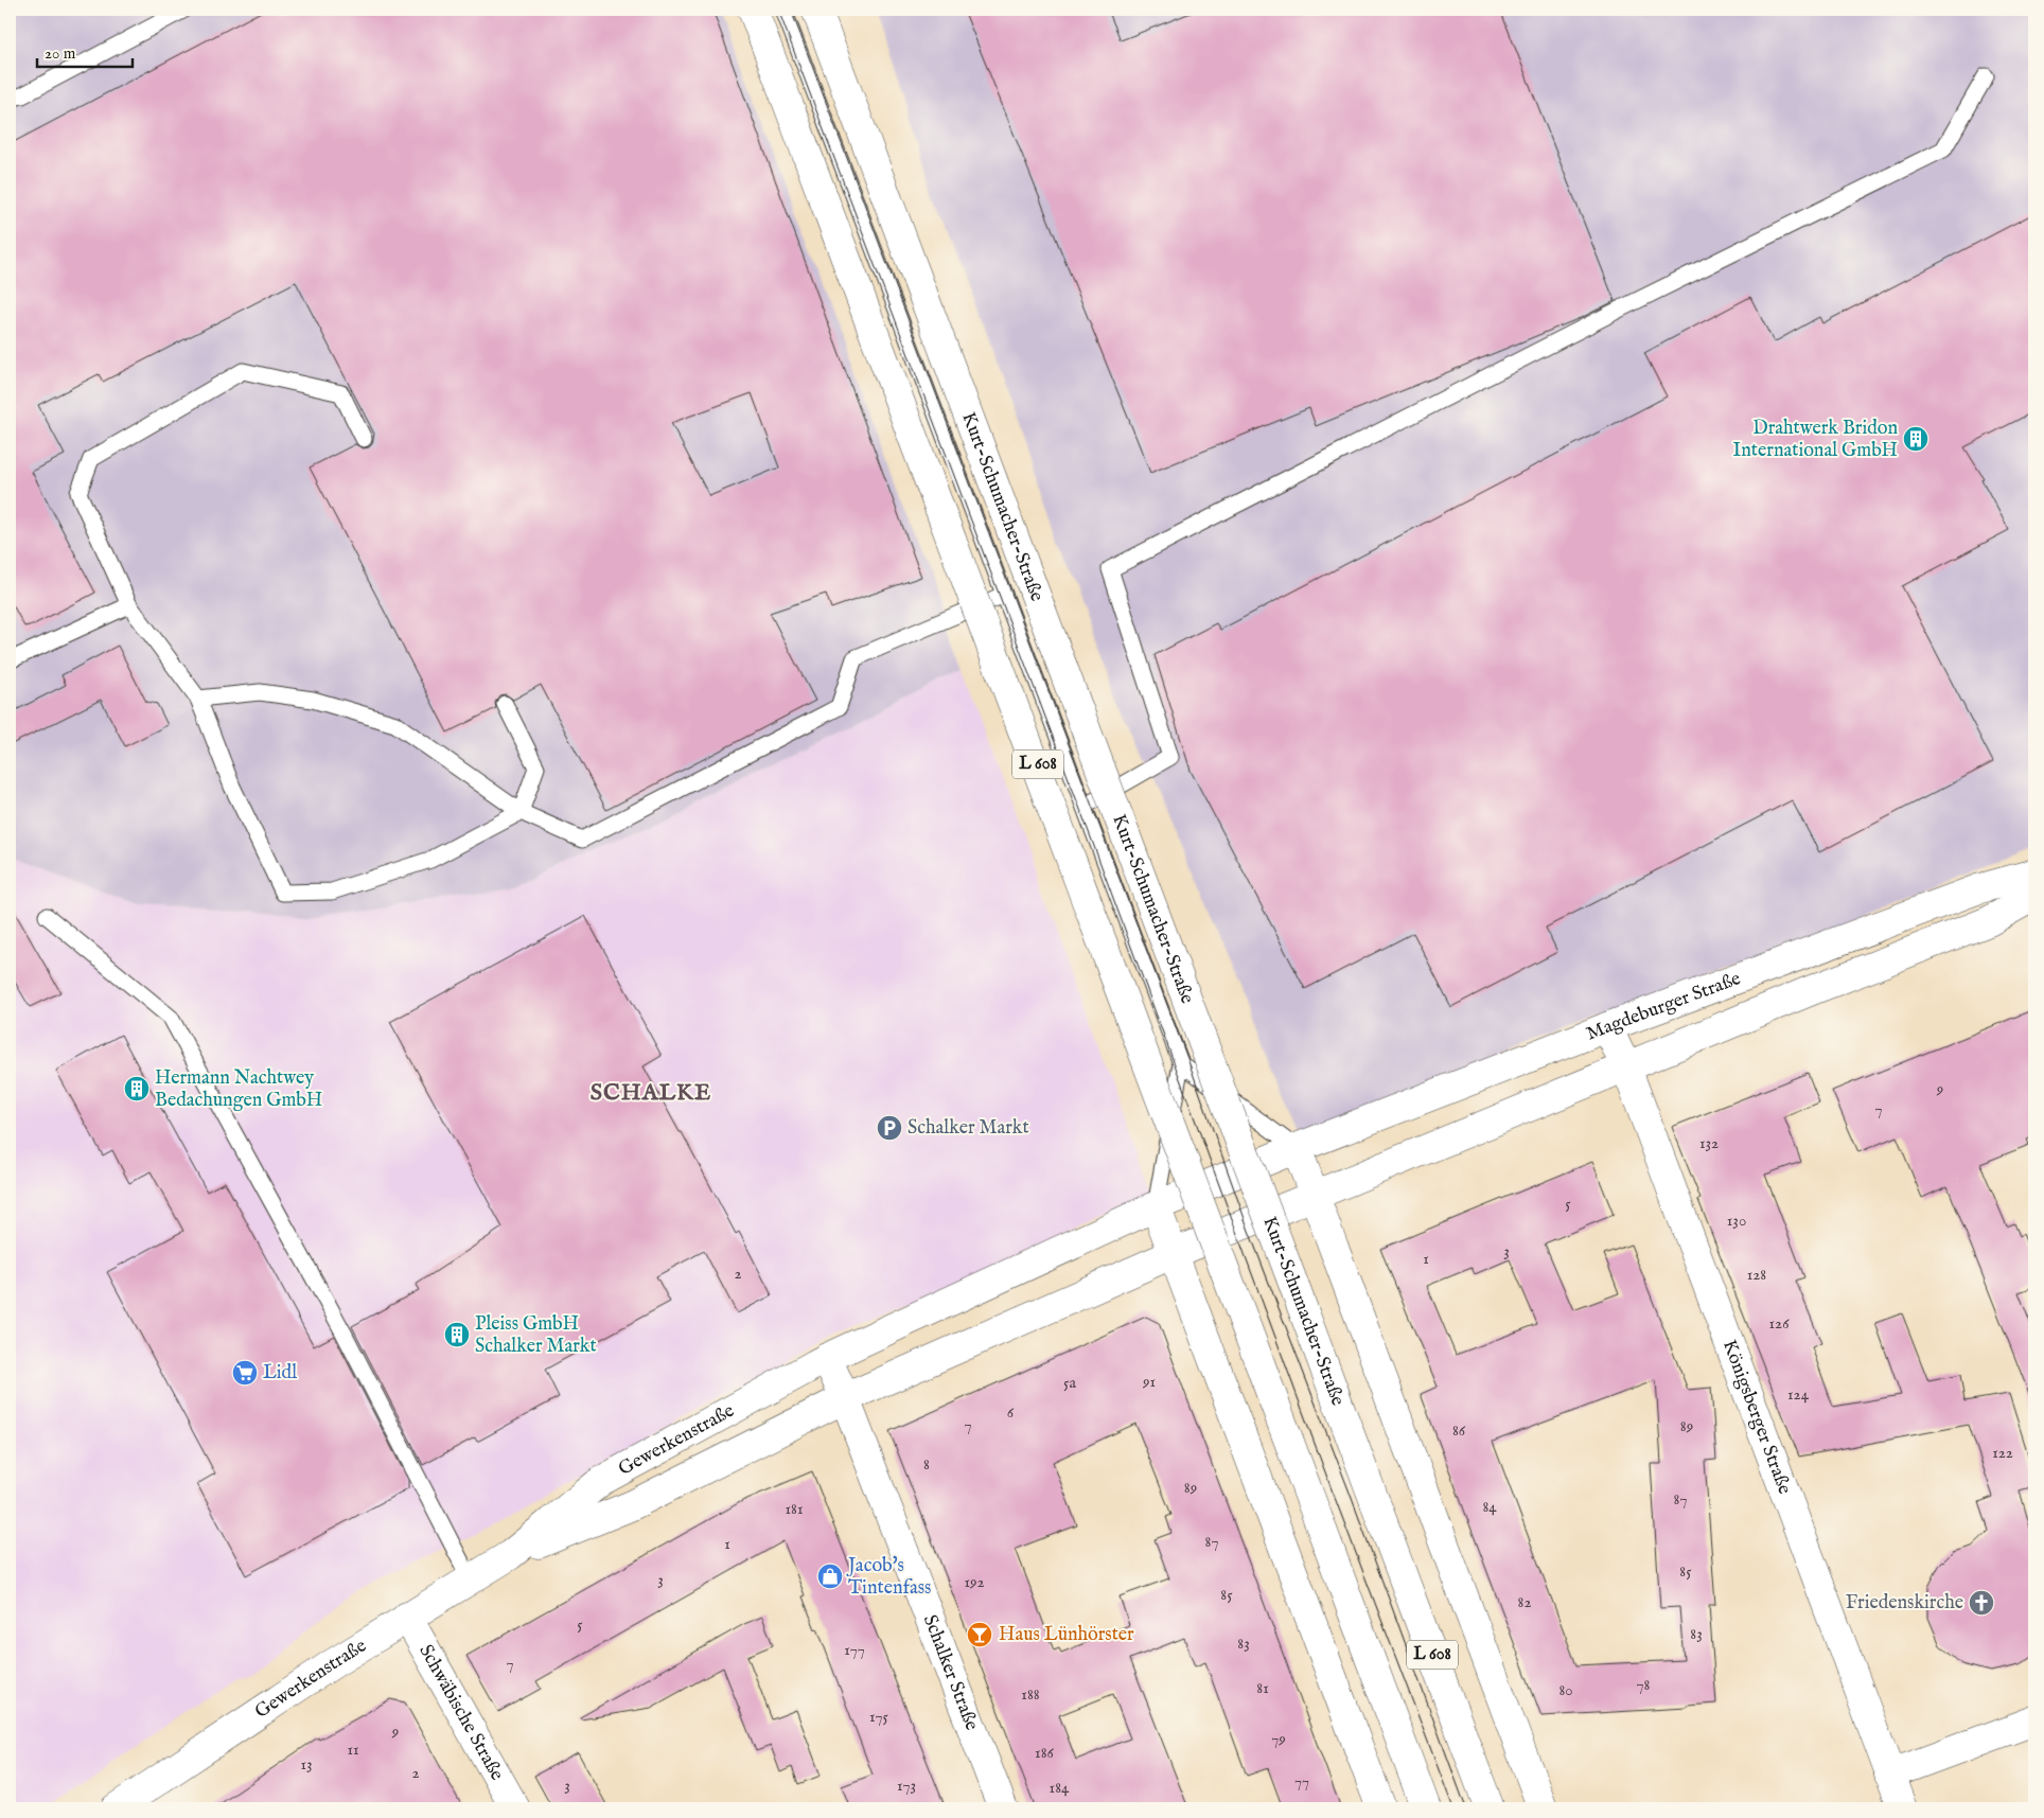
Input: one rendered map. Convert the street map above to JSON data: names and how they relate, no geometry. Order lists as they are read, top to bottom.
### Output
{
  "streets": {
    "street": [
      "Kurt-Schumacher-Straße",
      "L 608",
      "Magdeburger Straße",
      "Königsberger Straße",
      "Gewerkenstraße",
      "Schalker Straße",
      "Schwäbische Straße"
    ]
  },
  "crossings": [
    ["Magdeburger Straße", "Königsberger Straße"],
    ["Gewerkenstraße", "Schalker Straße"],
    ["Gewerkenstraße", "Schwäbische Straße"]
  ],
  "districts": ["SCHALKE"],
  "places": {
    "building": ["Drahtwerk Bridon International GmbH", "Hermann Nachtwey Bedachungen GmbH", "Pleiss GmbH Schalker Markt"],
    "parking": ["Schalker Markt"],
    "supermarket": ["Lidl"],
    "shop": ["Jacob's Tintenfass"],
    "church": ["Friedenskirche"],
    "bar": ["Haus Lünhörster"]
  },
  "house_numbers": [
    "9",
    "7",
    "132",
    "5",
    "130",
    "3",
    "1",
    "2",
    "128",
    "126",
    "91",
    "5a",
    "124",
    "6",
    "7",
    "89",
    "86",
    "122",
    "8",
    "89",
    "87",
    "84",
    "181",
    "87",
    "1",
    "85",
    "3",
    "192",
    "85",
    "82",
    "5",
    "83",
    "83",
    "177",
    "7",
    "78",
    "81",
    "80",
    "188",
    "175",
    "9",
    "79",
    "11",
    "186",
    "13",
    "2",
    "77",
    "3",
    "173",
    "184"
  ],
  "scale_bar": "20 m"
}
